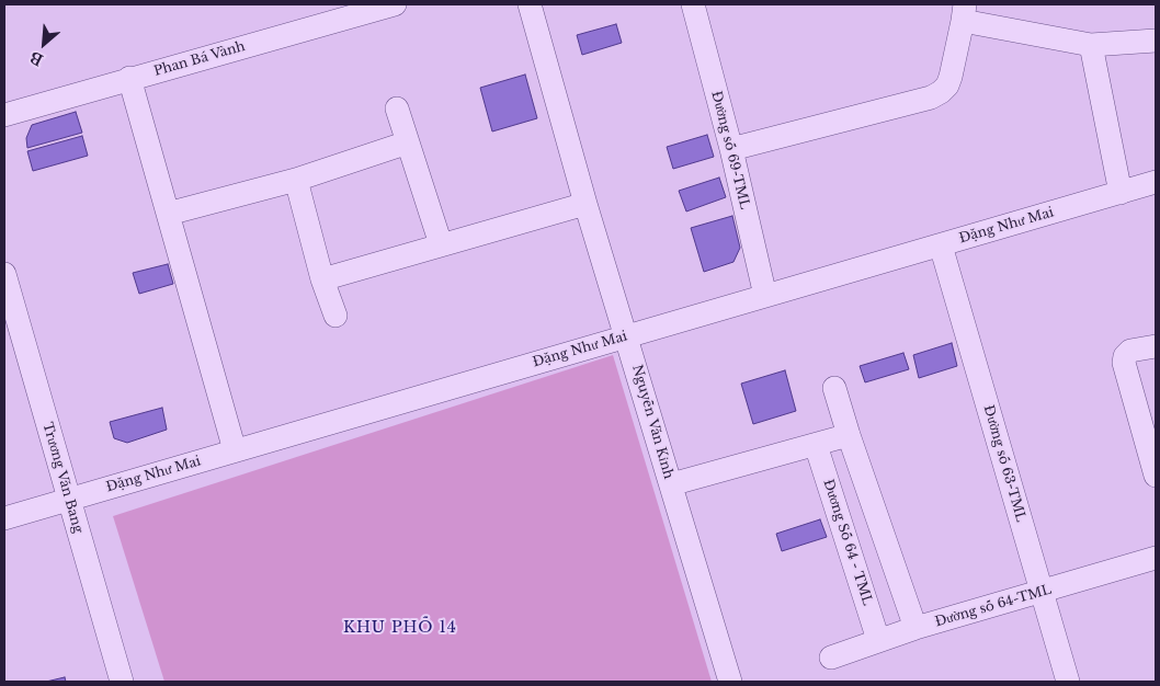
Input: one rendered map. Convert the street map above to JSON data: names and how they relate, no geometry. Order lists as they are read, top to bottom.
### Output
{
  "streets": {
    "street": [
      "Phan Bá Vành",
      "Đường số 69-TML",
      "Đặng Như Mai",
      "Nguyễn Văn Kỉnh",
      "Đường số 63-TML",
      "Trương Văn Bang",
      "Đương Số 64 - TML",
      "Đường số 64-TML"
    ]
  },
  "crossings": [
    ["Đường số 69-TML", "Đặng Như Mai"],
    ["Đặng Như Mai", "Nguyễn Văn Kỉnh"],
    ["Đặng Như Mai", "Đường số 63-TML"],
    ["Đặng Như Mai", "Trương Văn Bang"],
    ["Đường số 63-TML", "Đường số 64-TML"],
    ["Đương Số 64 - TML", "Đường số 64-TML"]
  ],
  "districts": ["KHU PHỐ 14"],
  "north": "bottom left"
}
